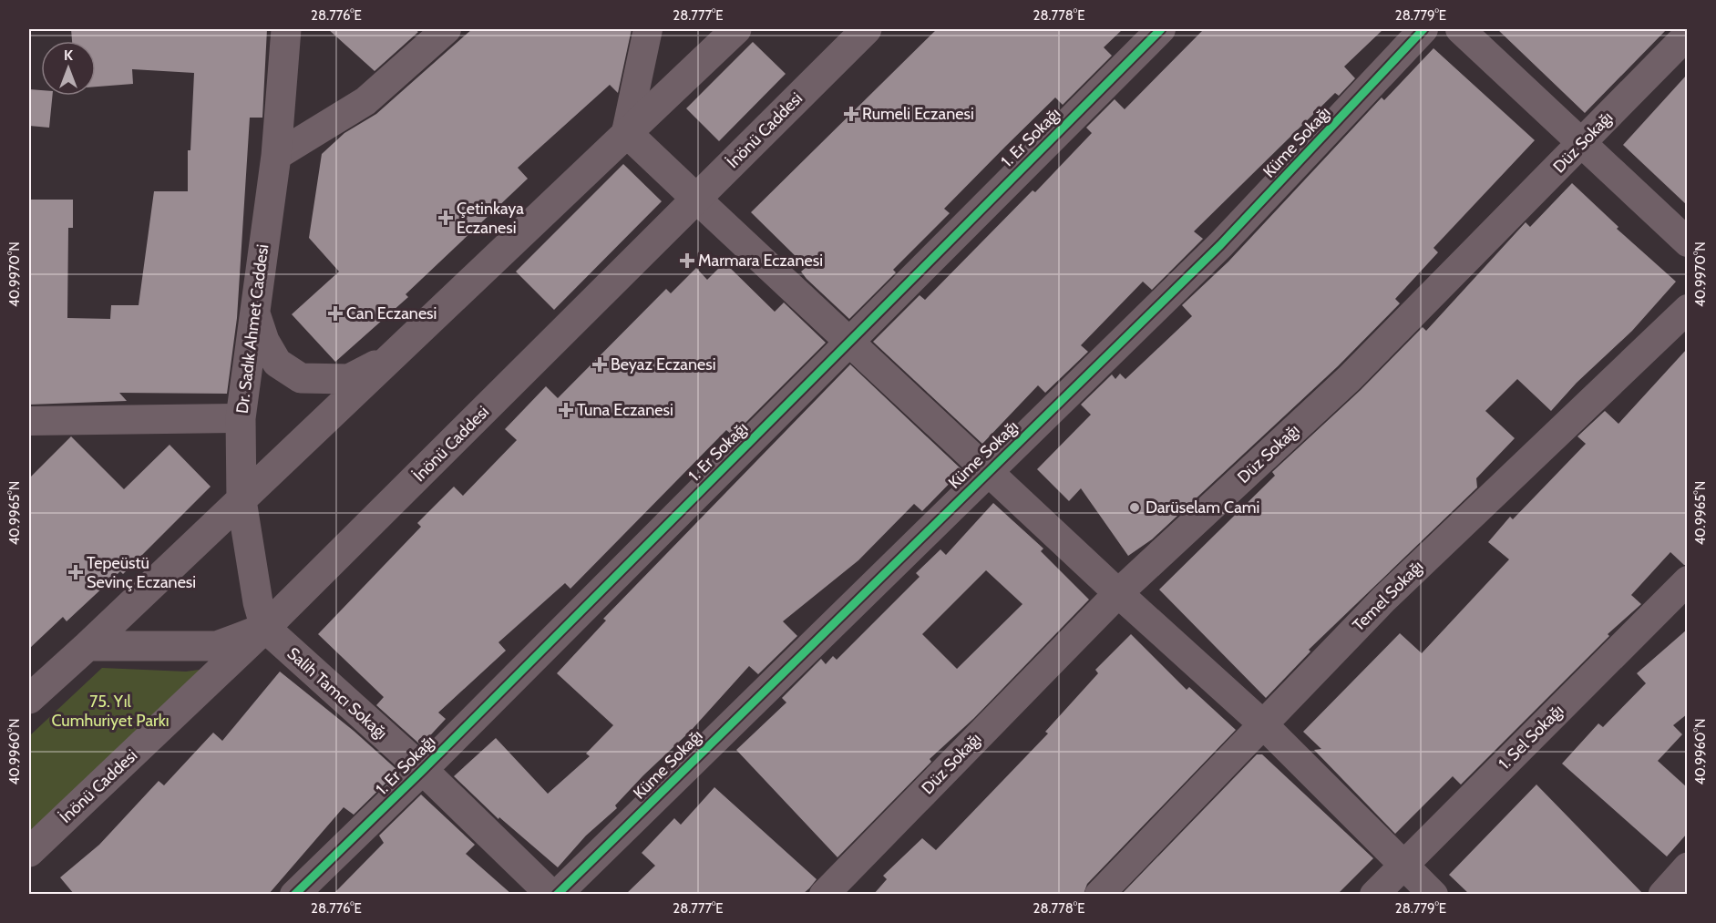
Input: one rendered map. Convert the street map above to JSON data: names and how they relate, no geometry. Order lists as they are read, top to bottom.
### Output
{
  "streets": {
    "street": [
      "İnönü Caddesi",
      "1. Er Sokağı",
      "Küme Sokağı",
      "Düz Sokağı",
      "Dr. Sadık Ahmet Caddesi",
      "Temel Sokağı",
      "Salih Tamcı Sokağı",
      "1. Sel Sokağı"
    ]
  },
  "crossings": [
    ["İnönü Caddesi", "Dr. Sadık Ahmet Caddesi"],
    ["İnönü Caddesi", "Salih Tamcı Sokağı"],
    ["1. Er Sokağı", "Salih Tamcı Sokağı"],
    ["Dr. Sadık Ahmet Caddesi", "Salih Tamcı Sokağı"]
  ],
  "parks": ["75. Yıl Cumhuriyet Parkı"],
  "places": {
    "health": [
      "Rumeli Eczanesi",
      "Çetinkaya Eczanesi",
      "Marmara Eczanesi",
      "Can Eczanesi",
      "Beyaz Eczanesi",
      "Tuna Eczanesi",
      "Tepeüstü Sevinç Eczanesi"
    ],
    "other": ["Darüselam Cami"]
  },
  "north": "top",
  "coordinates": [
    "28.776°E",
    "28.777°E",
    "28.778°E",
    "28.779°E",
    "40.9970°N",
    "40.9965°N",
    "40.9960°N"
  ]
}
